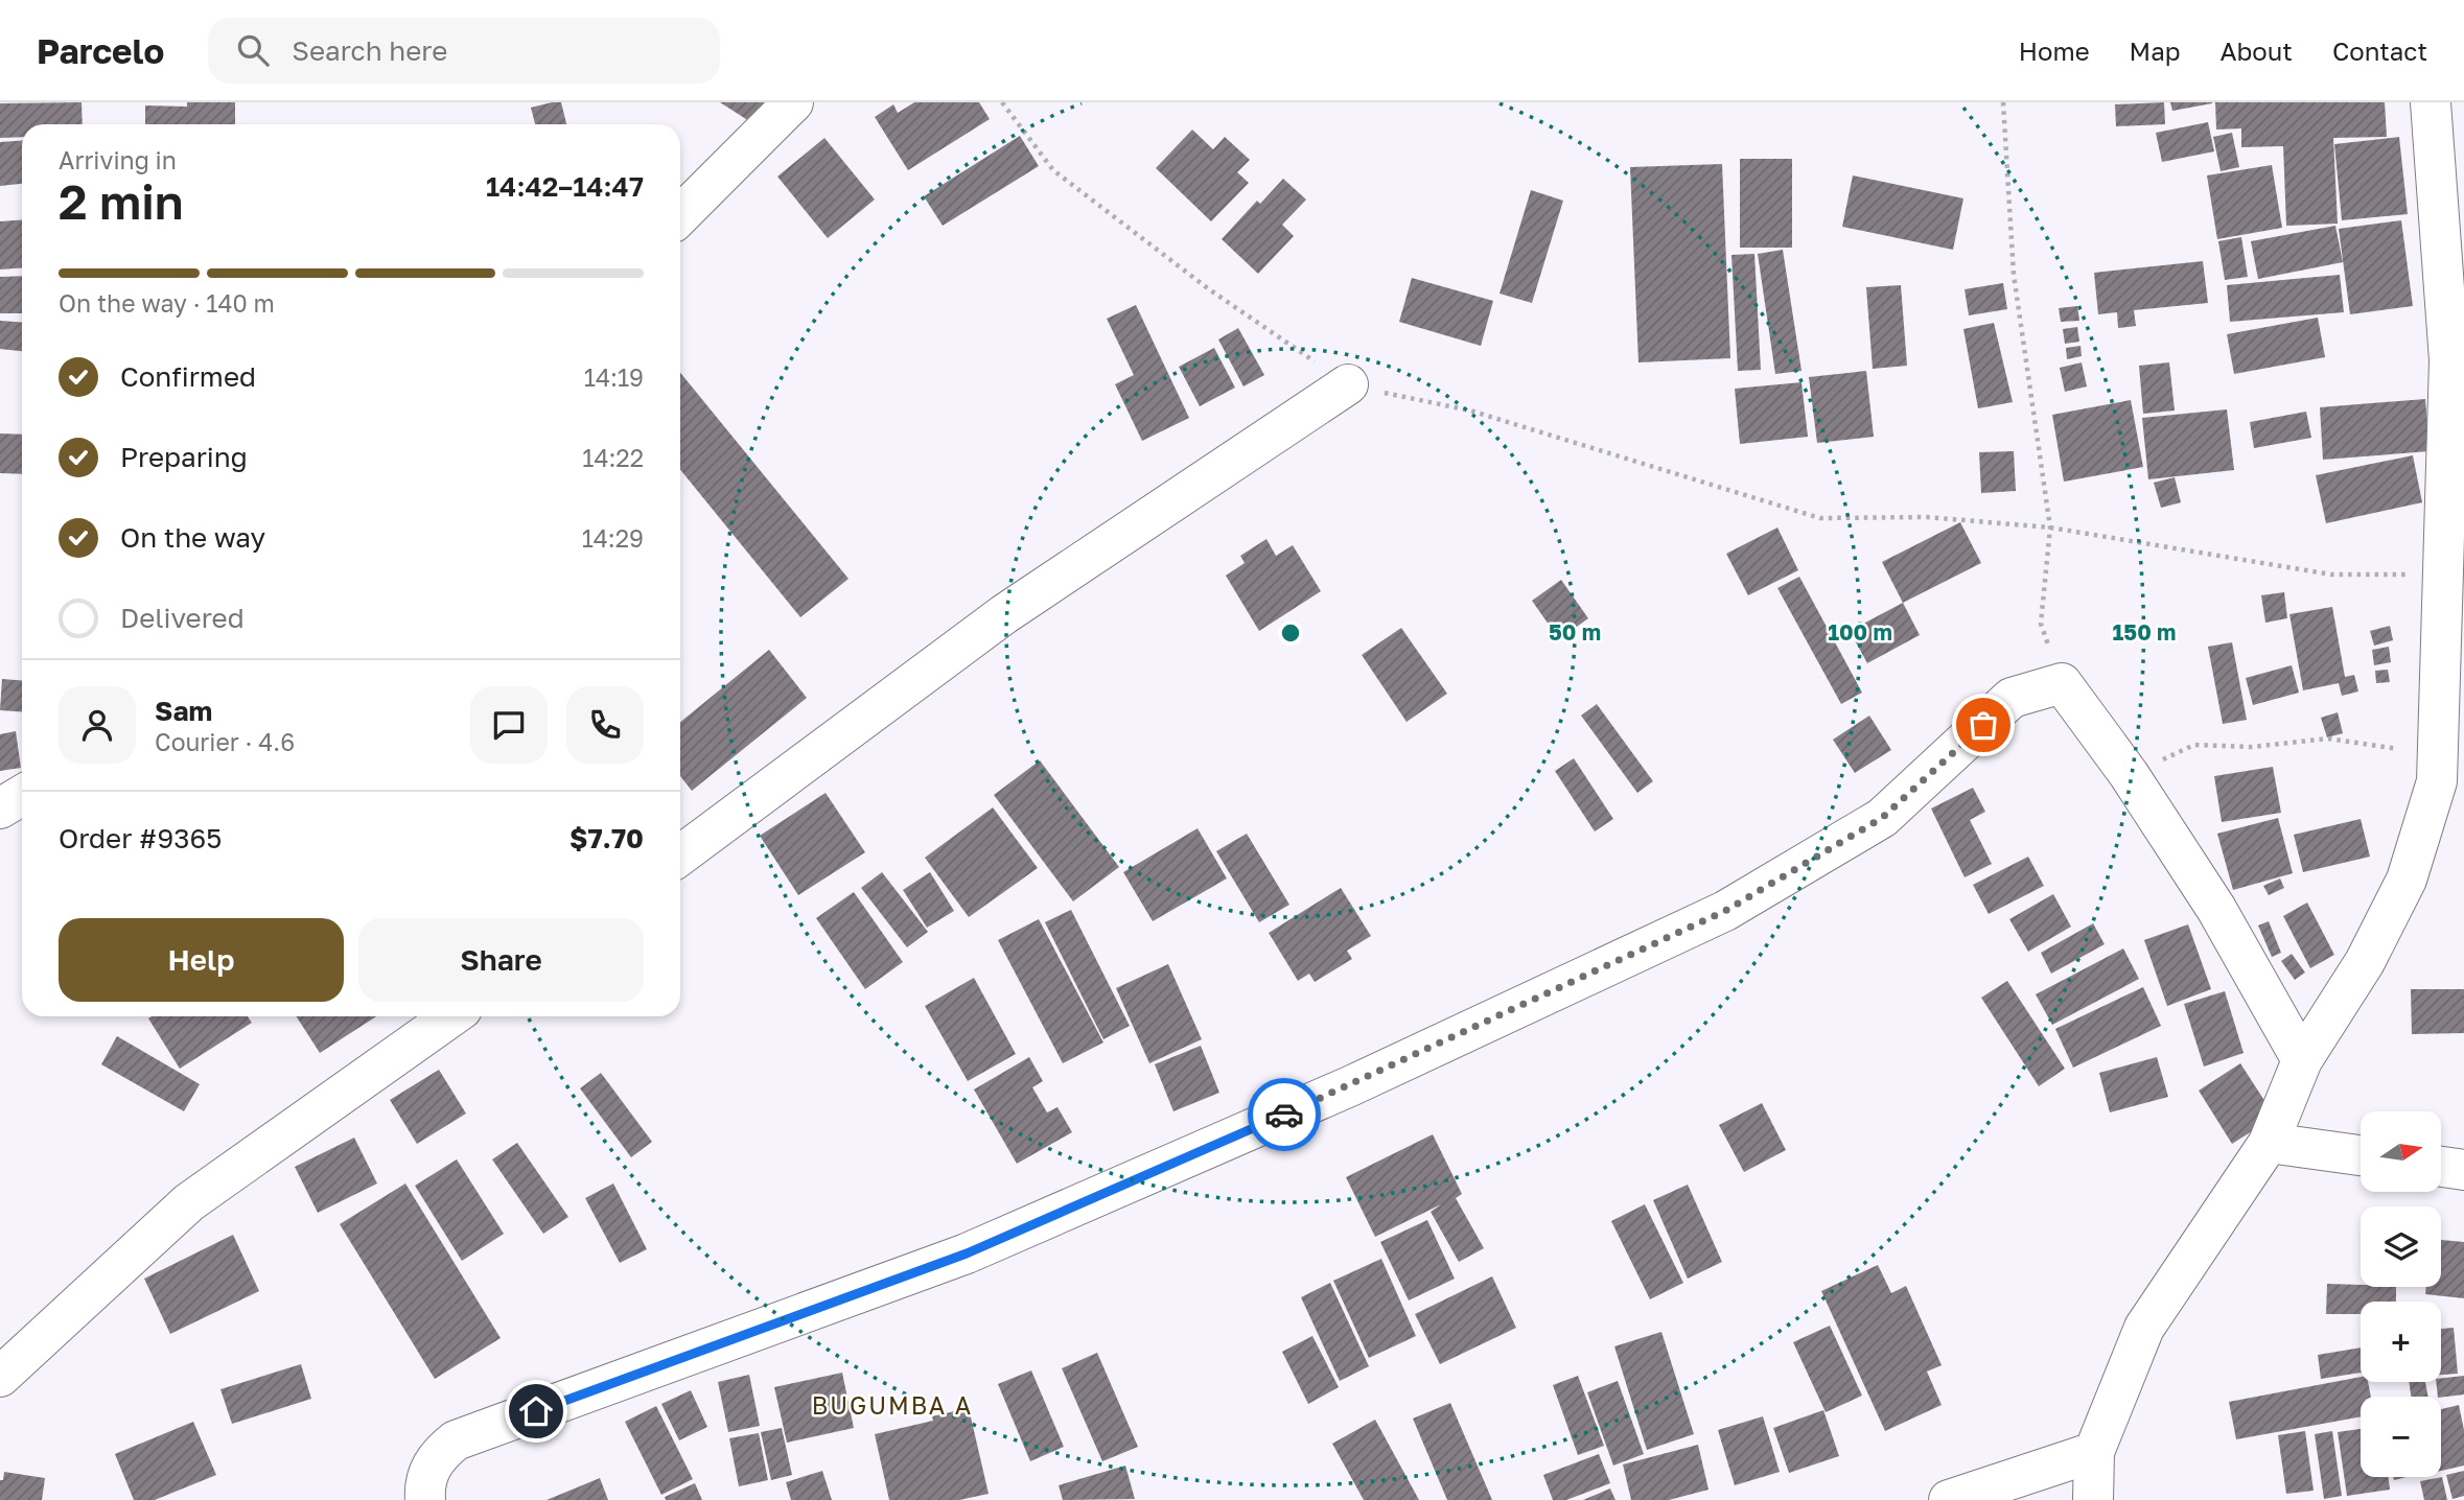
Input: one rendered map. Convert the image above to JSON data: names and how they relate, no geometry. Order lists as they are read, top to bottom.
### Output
{
  "districts": ["BUGUMBA A"],
  "north": "right",
  "page": {
    "header": "Parcelo",
    "search": "Search here",
    "nav": [
      "Home",
      "Map",
      "About",
      "Contact"
    ],
    "heading": ["2 min", "Arriving in", "14:42–14:47"],
    "panel": [
      "Sam",
      "Courier · 4.6",
      "Order #9365",
      "$7.70"
    ],
    "bar": "On the way · 140 m",
    "list": [
      ["Confirmed", "14:19"],
      ["Preparing", "14:22"],
      ["On the way", "14:29"],
      "Delivered"
    ],
    "buttons": ["Help", "Share"],
    "map_buttons": ["+", "−"]
  },
  "rings": ["50 m", "100 m", "150 m"]
}
